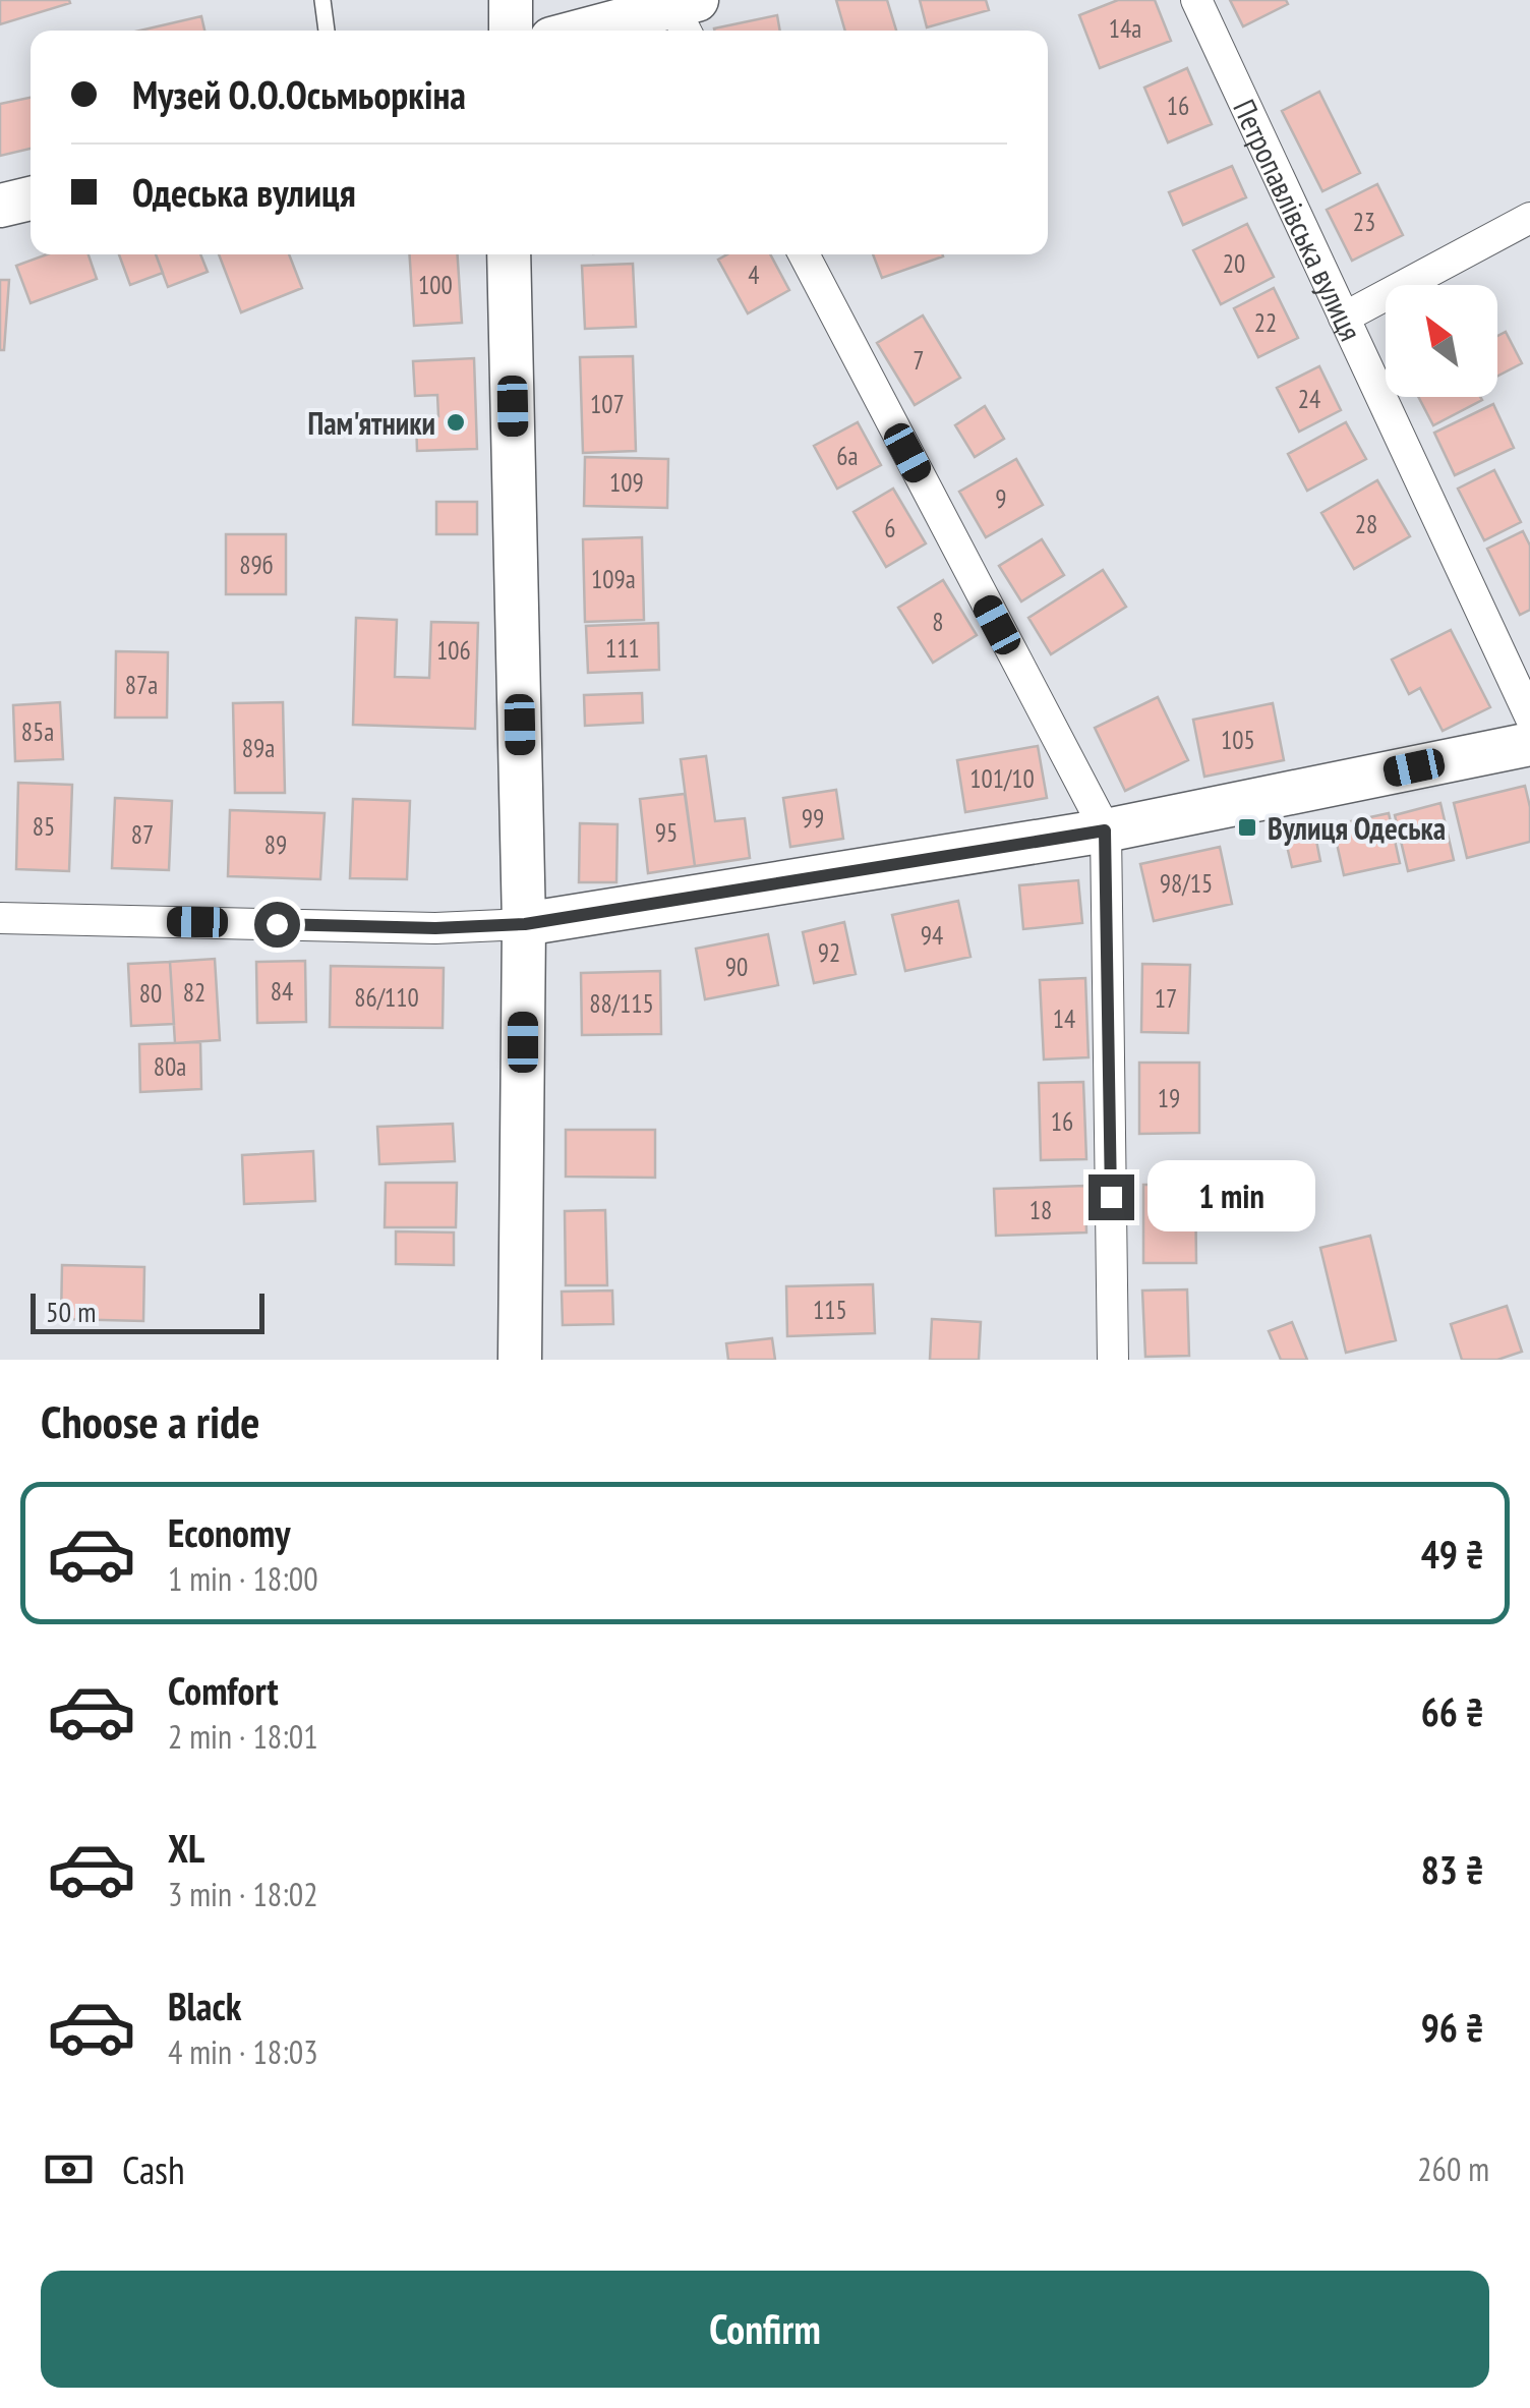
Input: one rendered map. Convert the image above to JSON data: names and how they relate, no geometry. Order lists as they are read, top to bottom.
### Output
{
  "streets": {
    "street": ["Петропавлівська вулиця"]
  },
  "places": {
    "other": ["Пам'ятники"],
    "transit": ["Вулиця Одеська"]
  },
  "house_numbers": [
    "14а",
    "16",
    "23",
    "20",
    "4",
    "100",
    "22",
    "7",
    "24",
    "107",
    "6а",
    "109",
    "9",
    "28",
    "6",
    "89б",
    "109а",
    "8",
    "111",
    "106",
    "87а",
    "85а",
    "105",
    "89а",
    "101/10",
    "99",
    "85",
    "95",
    "87",
    "89",
    "98/15",
    "94",
    "92",
    "90",
    "84",
    "82",
    "80",
    "86/110",
    "17",
    "88/115",
    "14",
    "80а",
    "19",
    "16",
    "18",
    "115"
  ],
  "scale_bar": "50 m",
  "north": "top left",
  "page": {
    "banner": ["Музей О.О.Осьмьоркіна", "Одеська вулиця"],
    "bubble": "1 min",
    "scale": "50 m",
    "heading": "Choose a ride",
    "list": [
      {
        "name": "Economy",
        "note": "1 min · 18:00",
        "value": "49 ₴"
      },
      {
        "name": "Comfort",
        "note": "2 min · 18:01",
        "value": "66 ₴"
      },
      {
        "name": "XL",
        "note": "3 min · 18:02",
        "value": "83 ₴"
      },
      {
        "name": "Black",
        "note": "4 min · 18:03",
        "value": "96 ₴"
      }
    ],
    "pay": ["Cash", "260 m"],
    "buttons": "Confirm"
  }
}
